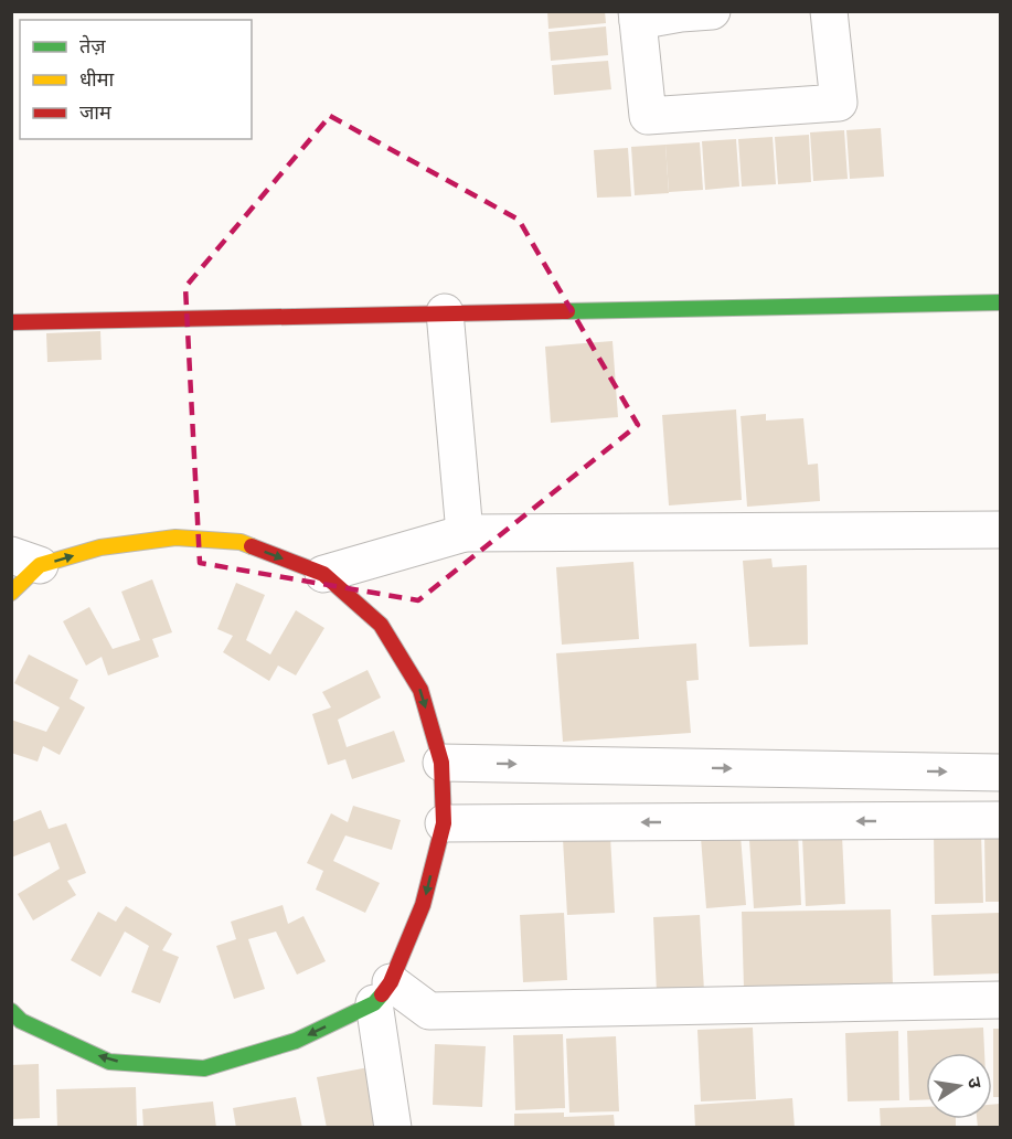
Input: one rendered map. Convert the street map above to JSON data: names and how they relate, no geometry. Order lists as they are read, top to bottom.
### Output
{
  "legend": ["तेज़", "धीमा", "जाम"],
  "north": "right"
}
